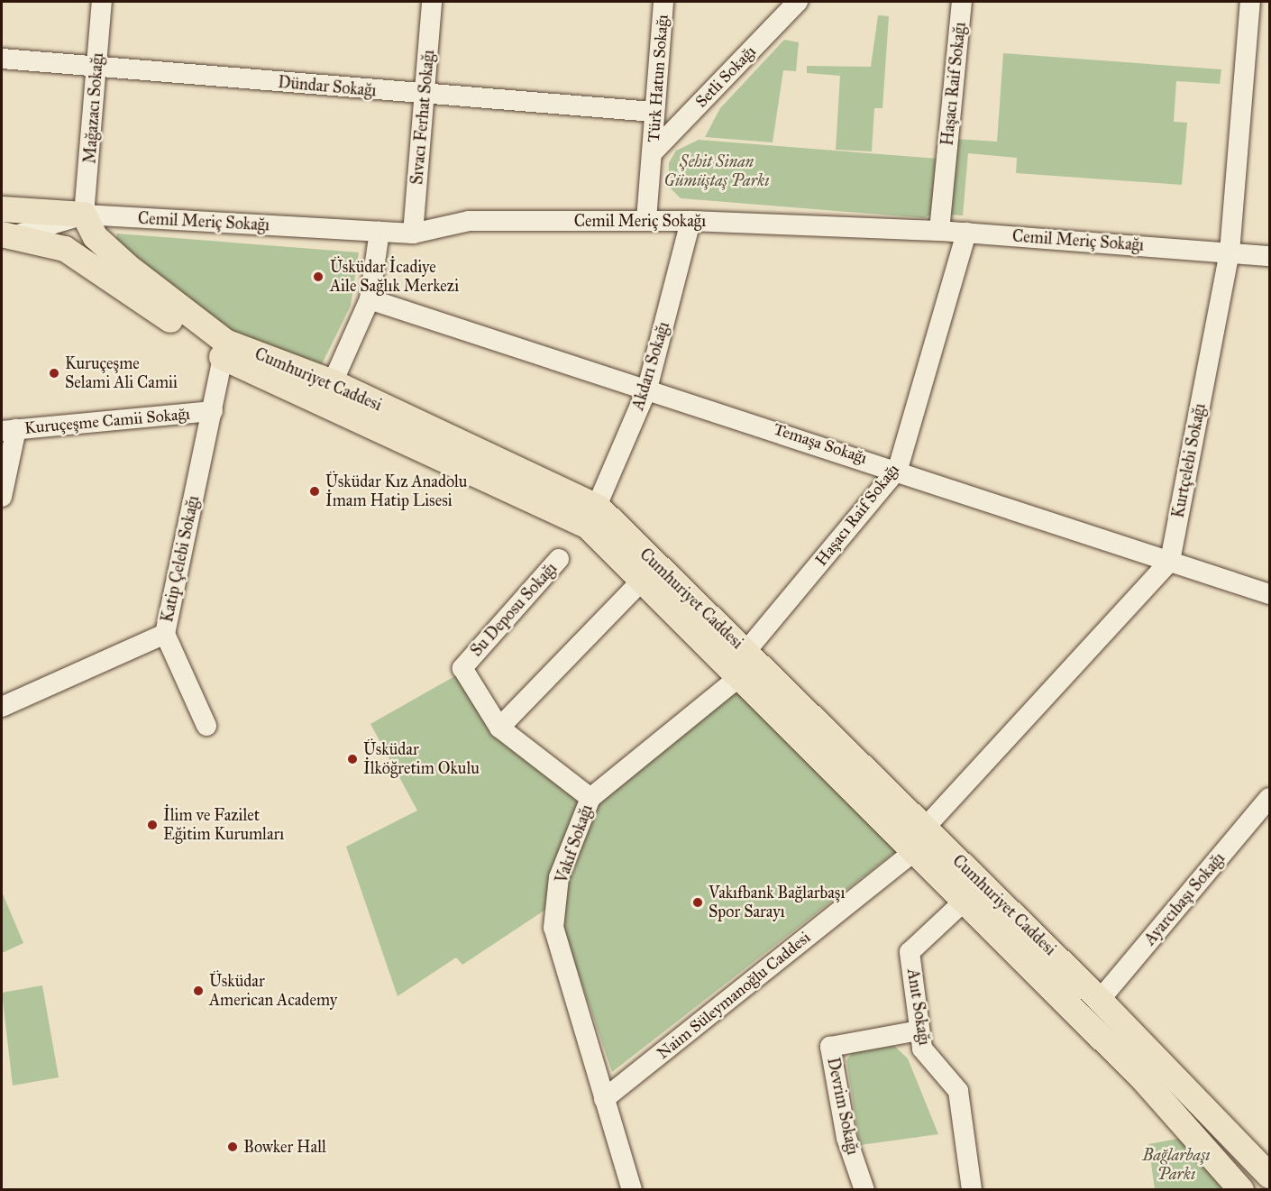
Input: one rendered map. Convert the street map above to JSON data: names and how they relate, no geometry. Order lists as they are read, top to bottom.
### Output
{
  "streets": {
    "main road": ["Cumhuriyet Caddesi"],
    "street": [
      "Setli Sokağı",
      "Türk Hatun Sokağı",
      "Haşacı Raif Sokağı",
      "Dündar Sokağı",
      "Mağazacı Sokağı",
      "Sıvacı Ferhat Sokağı",
      "Cemil Meriç Sokağı",
      "Akdarı Sokağı",
      "Kuruçeşme Camii Sokağı",
      "Temaşa Sokağı",
      "Kurtçelebi Sokağı",
      "Katip Çelebi Sokağı",
      "Su Deposu Sokağı",
      "Vakıf Sokağı",
      "Ayarcıbaşı Sokağı",
      "Naim Süleymanoğlu Caddesi",
      "Anıt Sokağı",
      "Devrim Sokağı"
    ]
  },
  "crossings": [
    ["Setli Sokağı", "Türk Hatun Sokağı"],
    ["Türk Hatun Sokağı", "Dündar Sokağı"],
    ["Türk Hatun Sokağı", "Cemil Meriç Sokağı"],
    ["Haşacı Raif Sokağı", "Cemil Meriç Sokağı"],
    ["Haşacı Raif Sokağı", "Cumhuriyet Caddesi"],
    ["Haşacı Raif Sokağı", "Temaşa Sokağı"],
    ["Haşacı Raif Sokağı", "Vakıf Sokağı"],
    ["Dündar Sokağı", "Mağazacı Sokağı"],
    ["Dündar Sokağı", "Sıvacı Ferhat Sokağı"],
    ["Mağazacı Sokağı", "Cemil Meriç Sokağı"],
    ["Mağazacı Sokağı", "Cumhuriyet Caddesi"],
    ["Sıvacı Ferhat Sokağı", "Cemil Meriç Sokağı"],
    ["Cemil Meriç Sokağı", "Akdarı Sokağı"],
    ["Cemil Meriç Sokağı", "Cumhuriyet Caddesi"],
    ["Cemil Meriç Sokağı", "Kurtçelebi Sokağı"],
    ["Akdarı Sokağı", "Cumhuriyet Caddesi"],
    ["Akdarı Sokağı", "Temaşa Sokağı"],
    ["Cumhuriyet Caddesi", "Katip Çelebi Sokağı"],
    ["Cumhuriyet Caddesi", "Vakıf Sokağı"],
    ["Cumhuriyet Caddesi", "Ayarcıbaşı Sokağı"],
    ["Cumhuriyet Caddesi", "Naim Süleymanoğlu Caddesi"],
    ["Cumhuriyet Caddesi", "Anıt Sokağı"],
    ["Kuruçeşme Camii Sokağı", "Katip Çelebi Sokağı"],
    ["Temaşa Sokağı", "Kurtçelebi Sokağı"],
    ["Su Deposu Sokağı", "Vakıf Sokağı"],
    ["Vakıf Sokağı", "Naim Süleymanoğlu Caddesi"],
    ["Anıt Sokağı", "Devrim Sokağı"]
  ],
  "parks": ["Şehit Sinan Gümüştaş Parkı", "Bağlarbaşı Parkı"],
  "places": [
    "Üsküdar İcadiye Aile Sağlık Merkezi",
    "Kuruçeşme Selami Ali Camii",
    "Üsküdar Kız Anadolu İmam Hatip Lisesi",
    "Üsküdar İlköğretim Okulu",
    "İlim ve Fazilet Eğitim Kurumları",
    "Vakıfbank Bağlarbaşı Spor Sarayı",
    "Üsküdar American Academy",
    "Bowker Hall"
  ]
}
